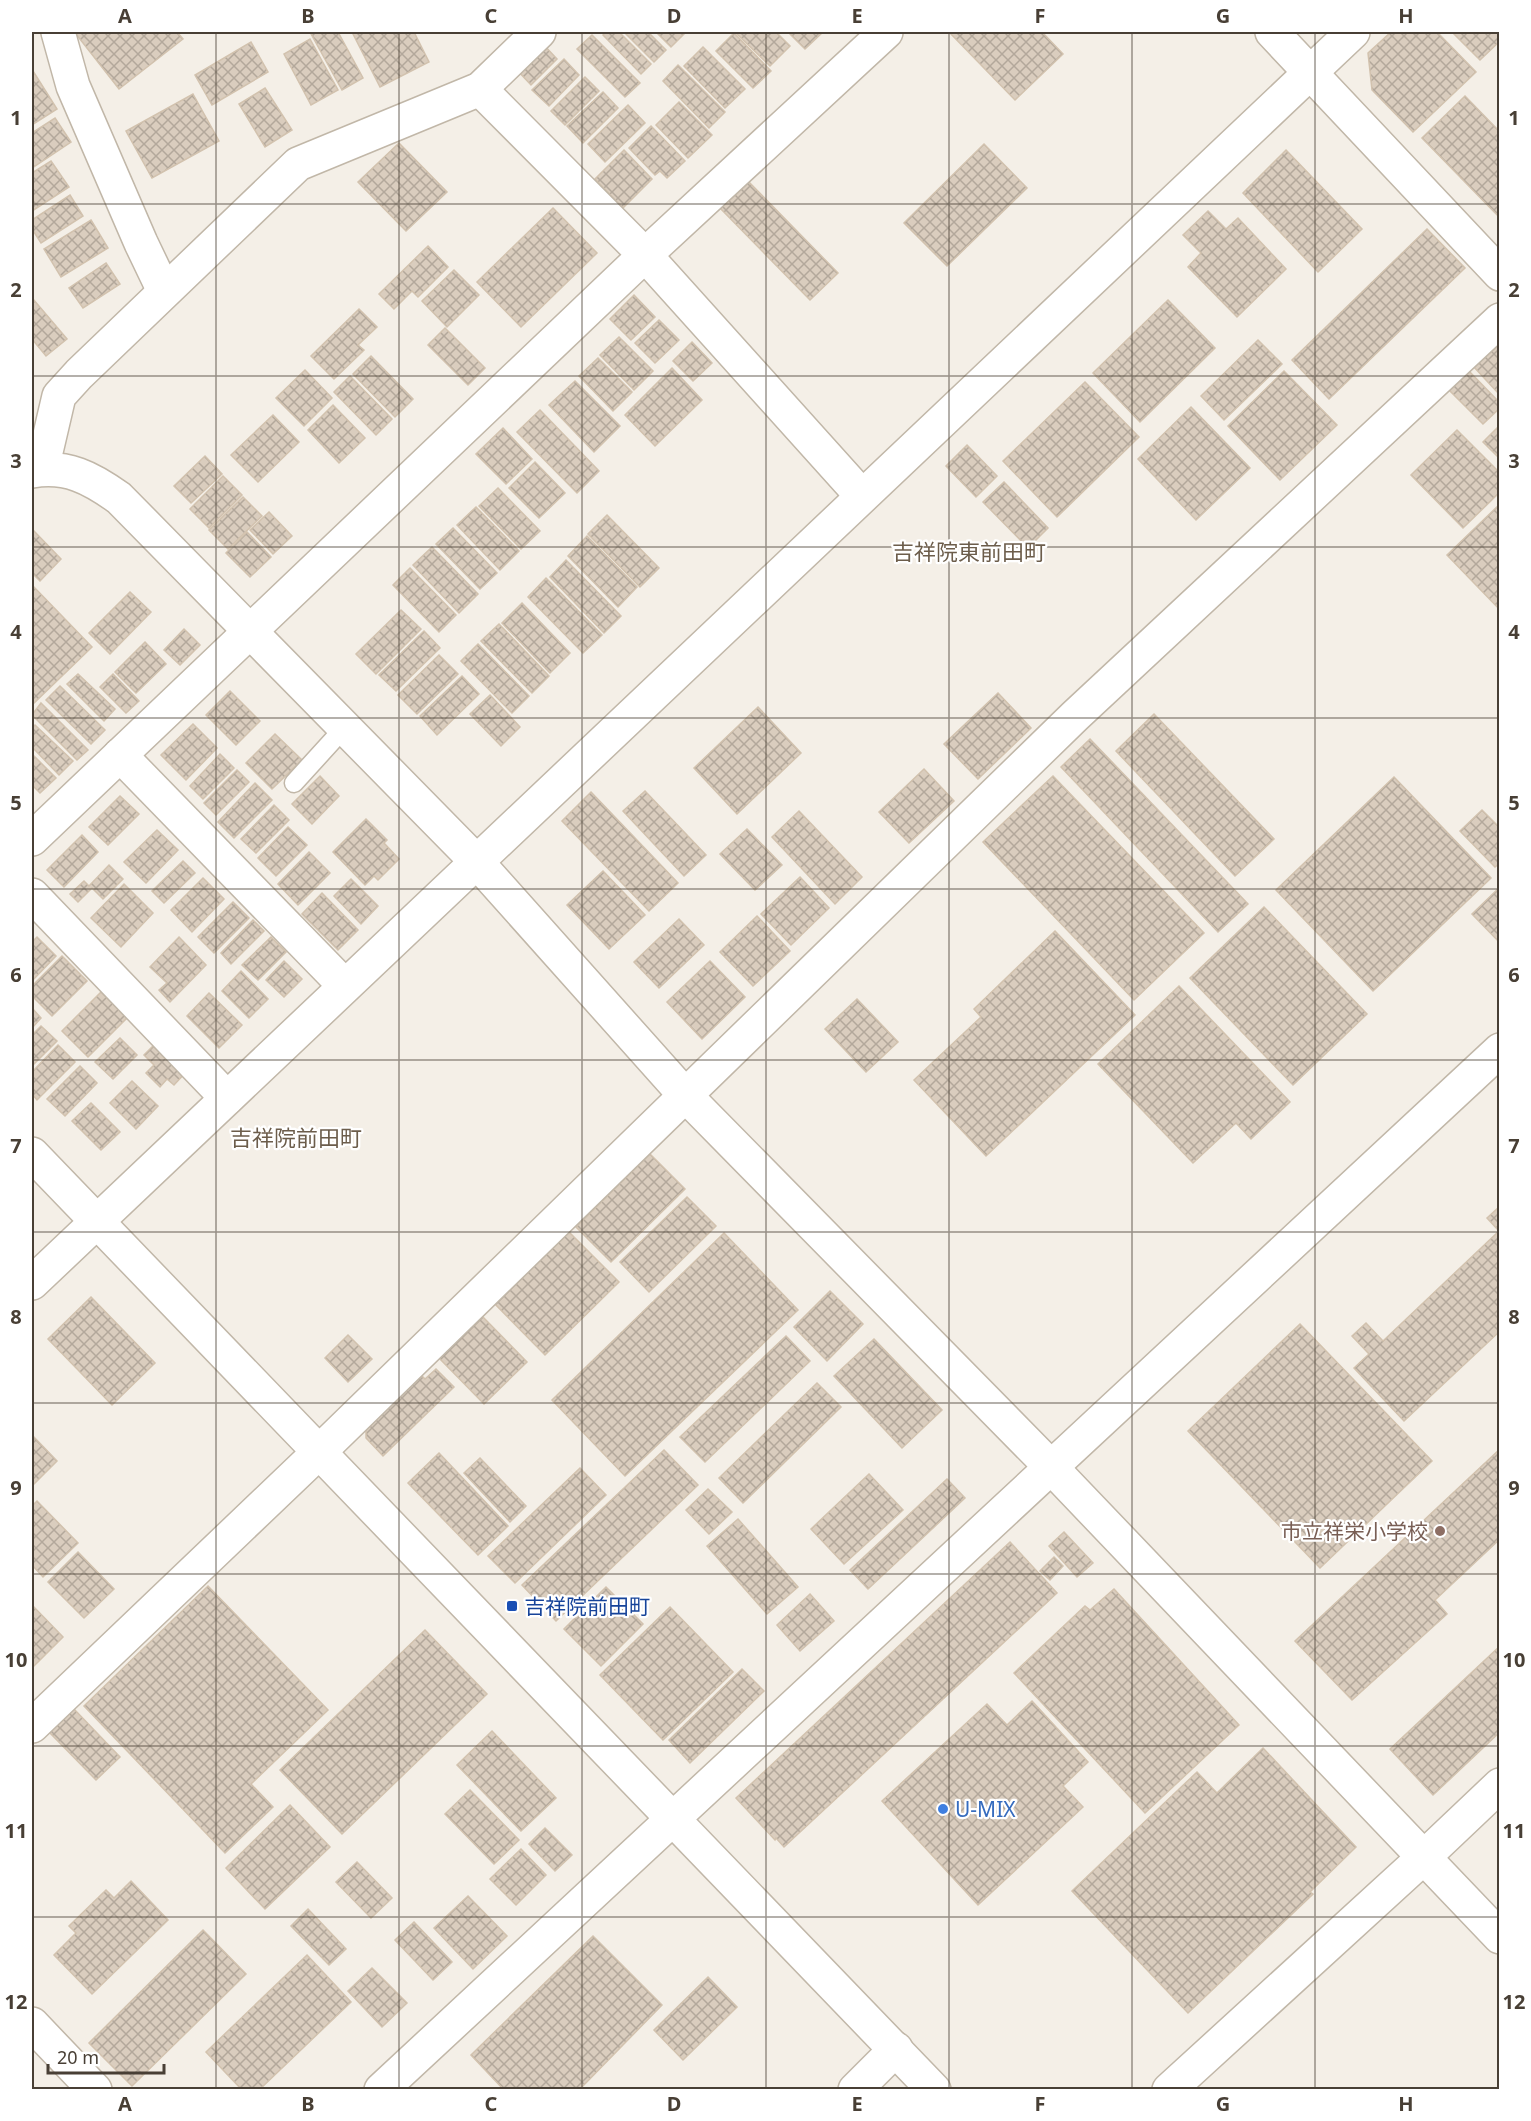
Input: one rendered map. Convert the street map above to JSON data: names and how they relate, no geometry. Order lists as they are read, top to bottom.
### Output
{
  "districts": ["吉祥院東前田町", "吉祥院前田町"],
  "places": {
    "other": ["市立祥栄小学校", "U-MIX"],
    "transit": ["吉祥院前田町"]
  },
  "scale_bar": "20 m",
  "grid": {
    "columns": [
      "A",
      "B",
      "C",
      "D",
      "E",
      "F",
      "G",
      "H"
    ],
    "rows": [
      "1",
      "2",
      "3",
      "4",
      "5",
      "6",
      "7",
      "8",
      "9",
      "10",
      "11",
      "12"
    ]
  }
}
